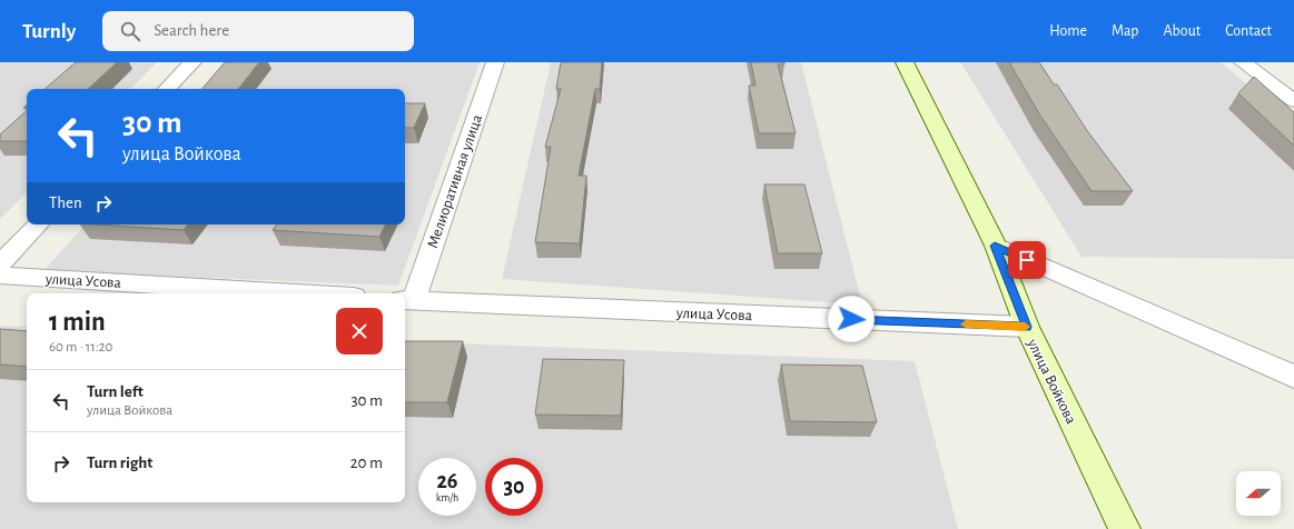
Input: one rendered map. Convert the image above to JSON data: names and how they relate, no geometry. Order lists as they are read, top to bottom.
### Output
{
  "streets": {
    "main road": ["улица Войкова"],
    "street": ["Мелиоративная улица", "улица Усова"]
  },
  "crossings": [
    ["Мелиоративная улица", "улица Усова"],
    ["улица Усова", "улица Войкова"]
  ],
  "north": "left",
  "page": {
    "header": "Turnly",
    "search": "Search here",
    "nav": [
      "Home",
      "Map",
      "About",
      "Contact"
    ],
    "turn": ["30 m", "улица Войкова"],
    "then": "Then",
    "heading": ["1 min", "60 m · 11:20"],
    "list": [
      {
        "name": "Turn left",
        "note": "улица Войкова",
        "value": "30 m"
      },
      {
        "name": "Turn right",
        "value": "20 m"
      }
    ],
    "speed": "26 km/h",
    "limit": "30"
  }
}
